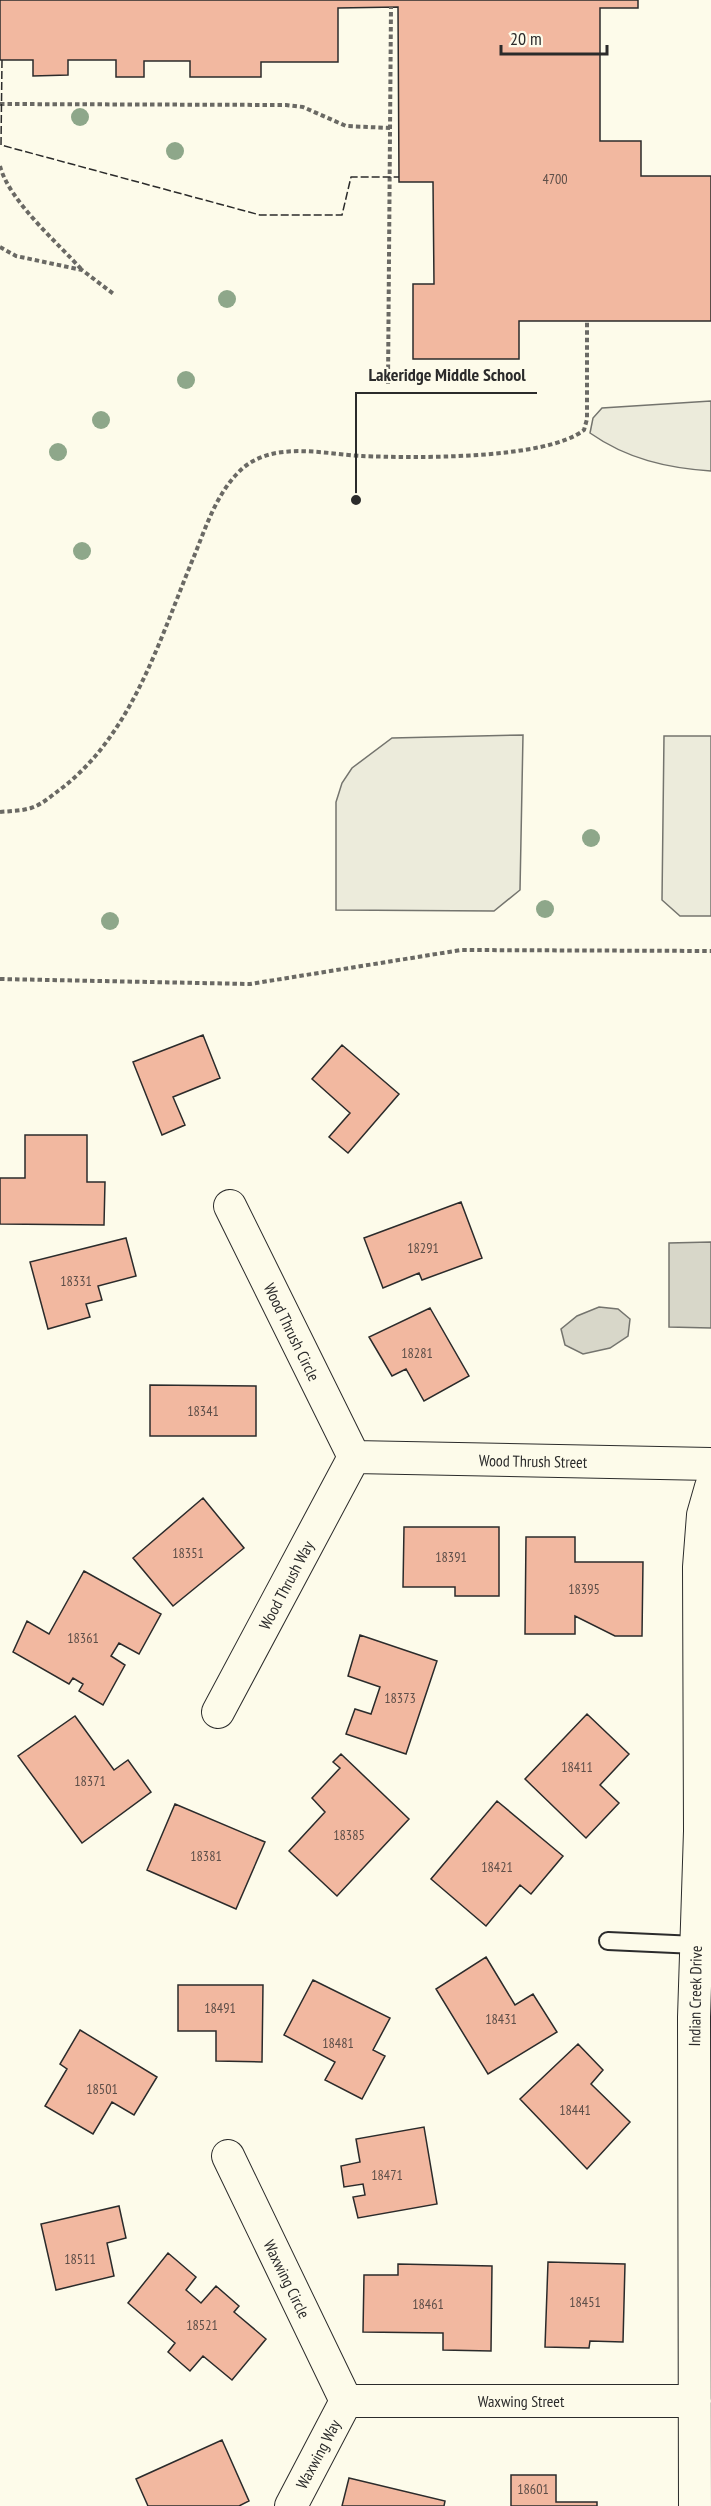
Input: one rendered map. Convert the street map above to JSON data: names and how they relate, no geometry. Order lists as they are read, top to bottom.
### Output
{
  "streets": {
    "street": [
      "Wood Thrush Circle",
      "Wood Thrush Street",
      "Wood Thrush Way",
      "Indian Creek Drive",
      "Waxwing Circle",
      "Waxwing Street",
      "Waxwing Way"
    ]
  },
  "crossings": [
    ["Wood Thrush Circle", "Wood Thrush Street"],
    ["Wood Thrush Circle", "Wood Thrush Way"],
    ["Wood Thrush Street", "Wood Thrush Way"],
    ["Indian Creek Drive", "Waxwing Street"],
    ["Waxwing Circle", "Waxwing Street"],
    ["Waxwing Circle", "Waxwing Way"],
    ["Waxwing Street", "Waxwing Way"]
  ],
  "places": ["Lakeridge Middle School"],
  "house_numbers": [
    "4700",
    "18291",
    "18331",
    "18281",
    "18341",
    "18351",
    "18391",
    "18395",
    "18361",
    "18373",
    "18411",
    "18371",
    "18385",
    "18381",
    "18421",
    "18491",
    "18431",
    "18481",
    "18501",
    "18441",
    "18471",
    "18511",
    "18451",
    "18461",
    "18521",
    "18601"
  ],
  "scale_bar": "20 m"
}
